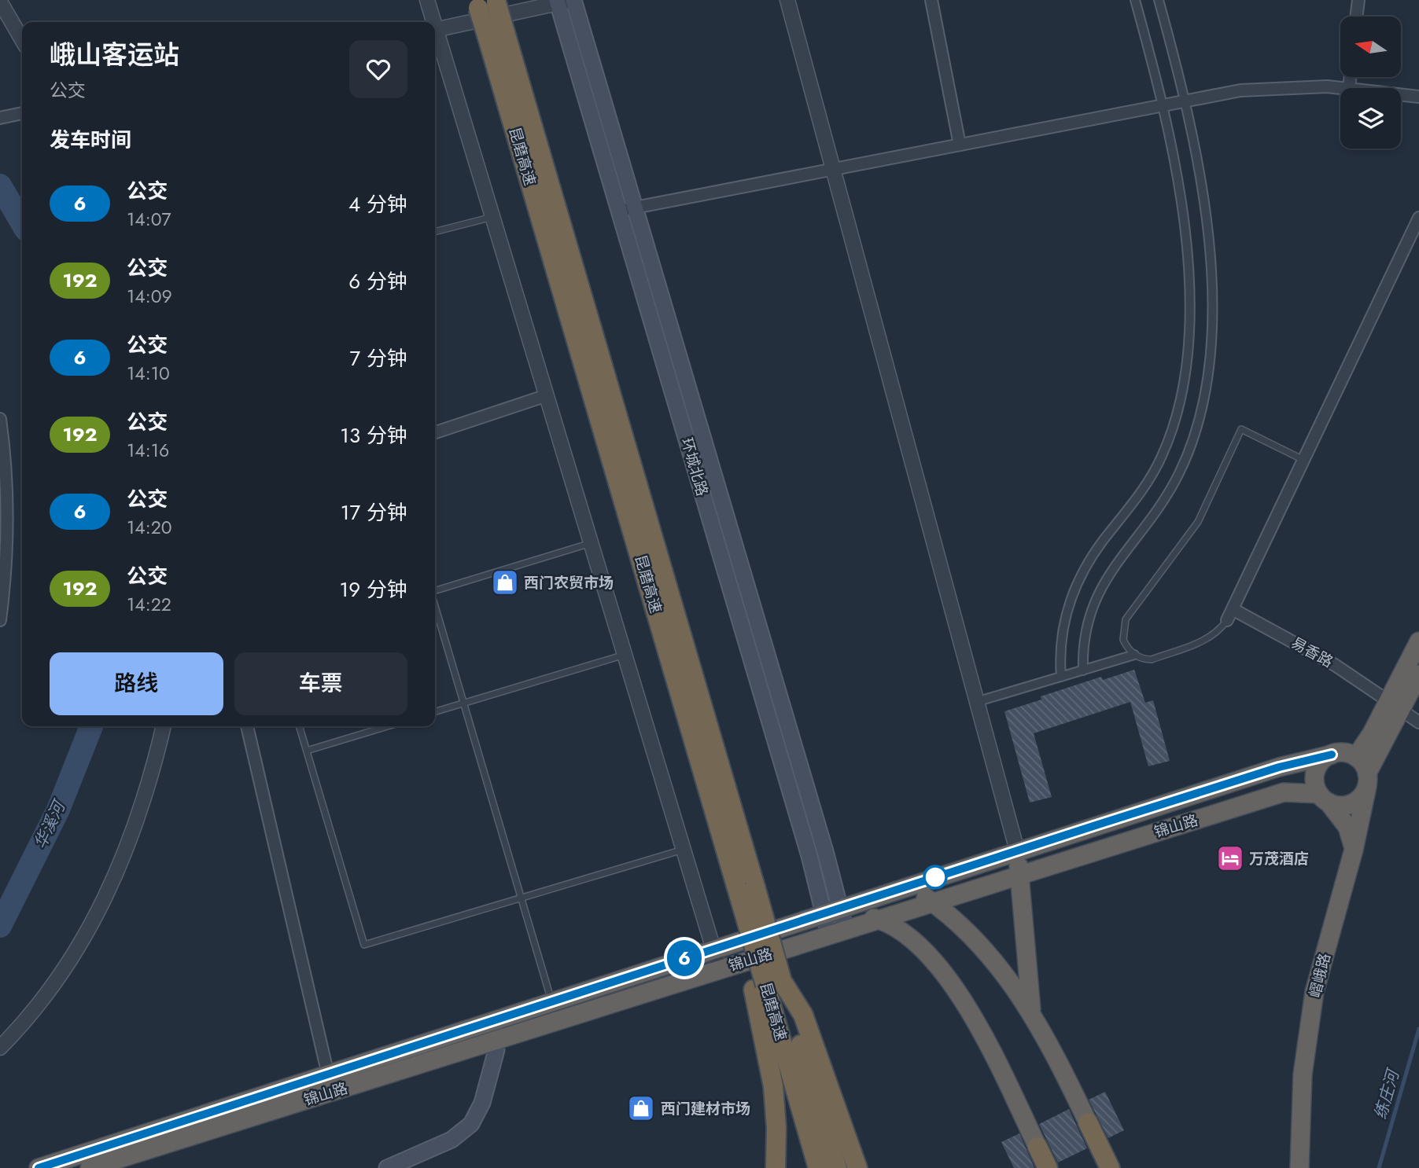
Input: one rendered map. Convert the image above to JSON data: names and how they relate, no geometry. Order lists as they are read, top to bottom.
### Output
{
  "streets": {
    "highway": ["昆磨高速", "锦山路", "嶍峨路"],
    "main road": ["环城北路"],
    "street": ["易香路"]
  },
  "crossings": [
    ["环城北路", "锦山路"],
    ["易香路", "嶍峨路"],
    ["锦山路", "嶍峨路"]
  ],
  "water": ["华溪河", "练庄河"],
  "places": {
    "shop": ["西门农贸市场", "西门建材市场"],
    "hotel": ["万茂酒店"]
  },
  "lines": ["bus line 6"],
  "north": "left",
  "page": {
    "on_map": "6",
    "heading": [
      ["峨山客运站", "公交"],
      "发车时间"
    ],
    "list": [
      {
        "mark": "6",
        "name": "公交",
        "note": "14:07",
        "value": "4 分钟"
      },
      {
        "mark": "192",
        "name": "公交",
        "note": "14:09",
        "value": "6 分钟"
      },
      {
        "mark": "6",
        "name": "公交",
        "note": "14:10",
        "value": "7 分钟"
      },
      {
        "mark": "192",
        "name": "公交",
        "note": "14:16",
        "value": "13 分钟"
      },
      {
        "mark": "6",
        "name": "公交",
        "note": "14:20",
        "value": "17 分钟"
      },
      {
        "mark": "192",
        "name": "公交",
        "note": "14:22",
        "value": "19 分钟"
      }
    ],
    "buttons": ["路线", "车票"]
  }
}
